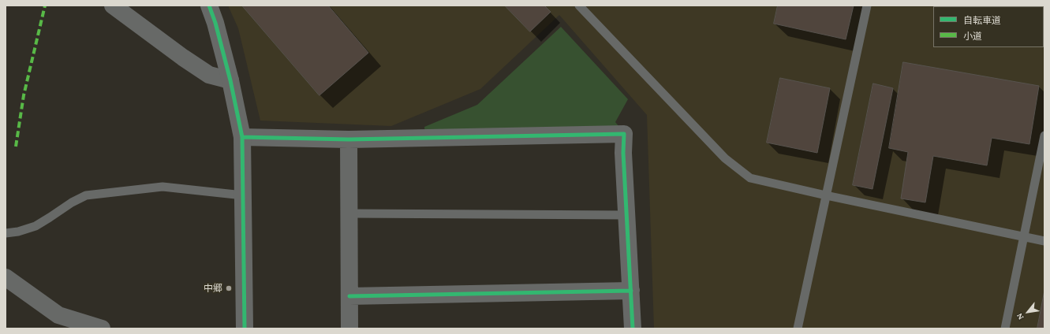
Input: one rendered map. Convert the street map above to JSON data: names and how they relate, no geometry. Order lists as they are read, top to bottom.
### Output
{
  "places": ["中郷"],
  "legend": ["自転車道", "小道"],
  "north": "bottom left"
}
